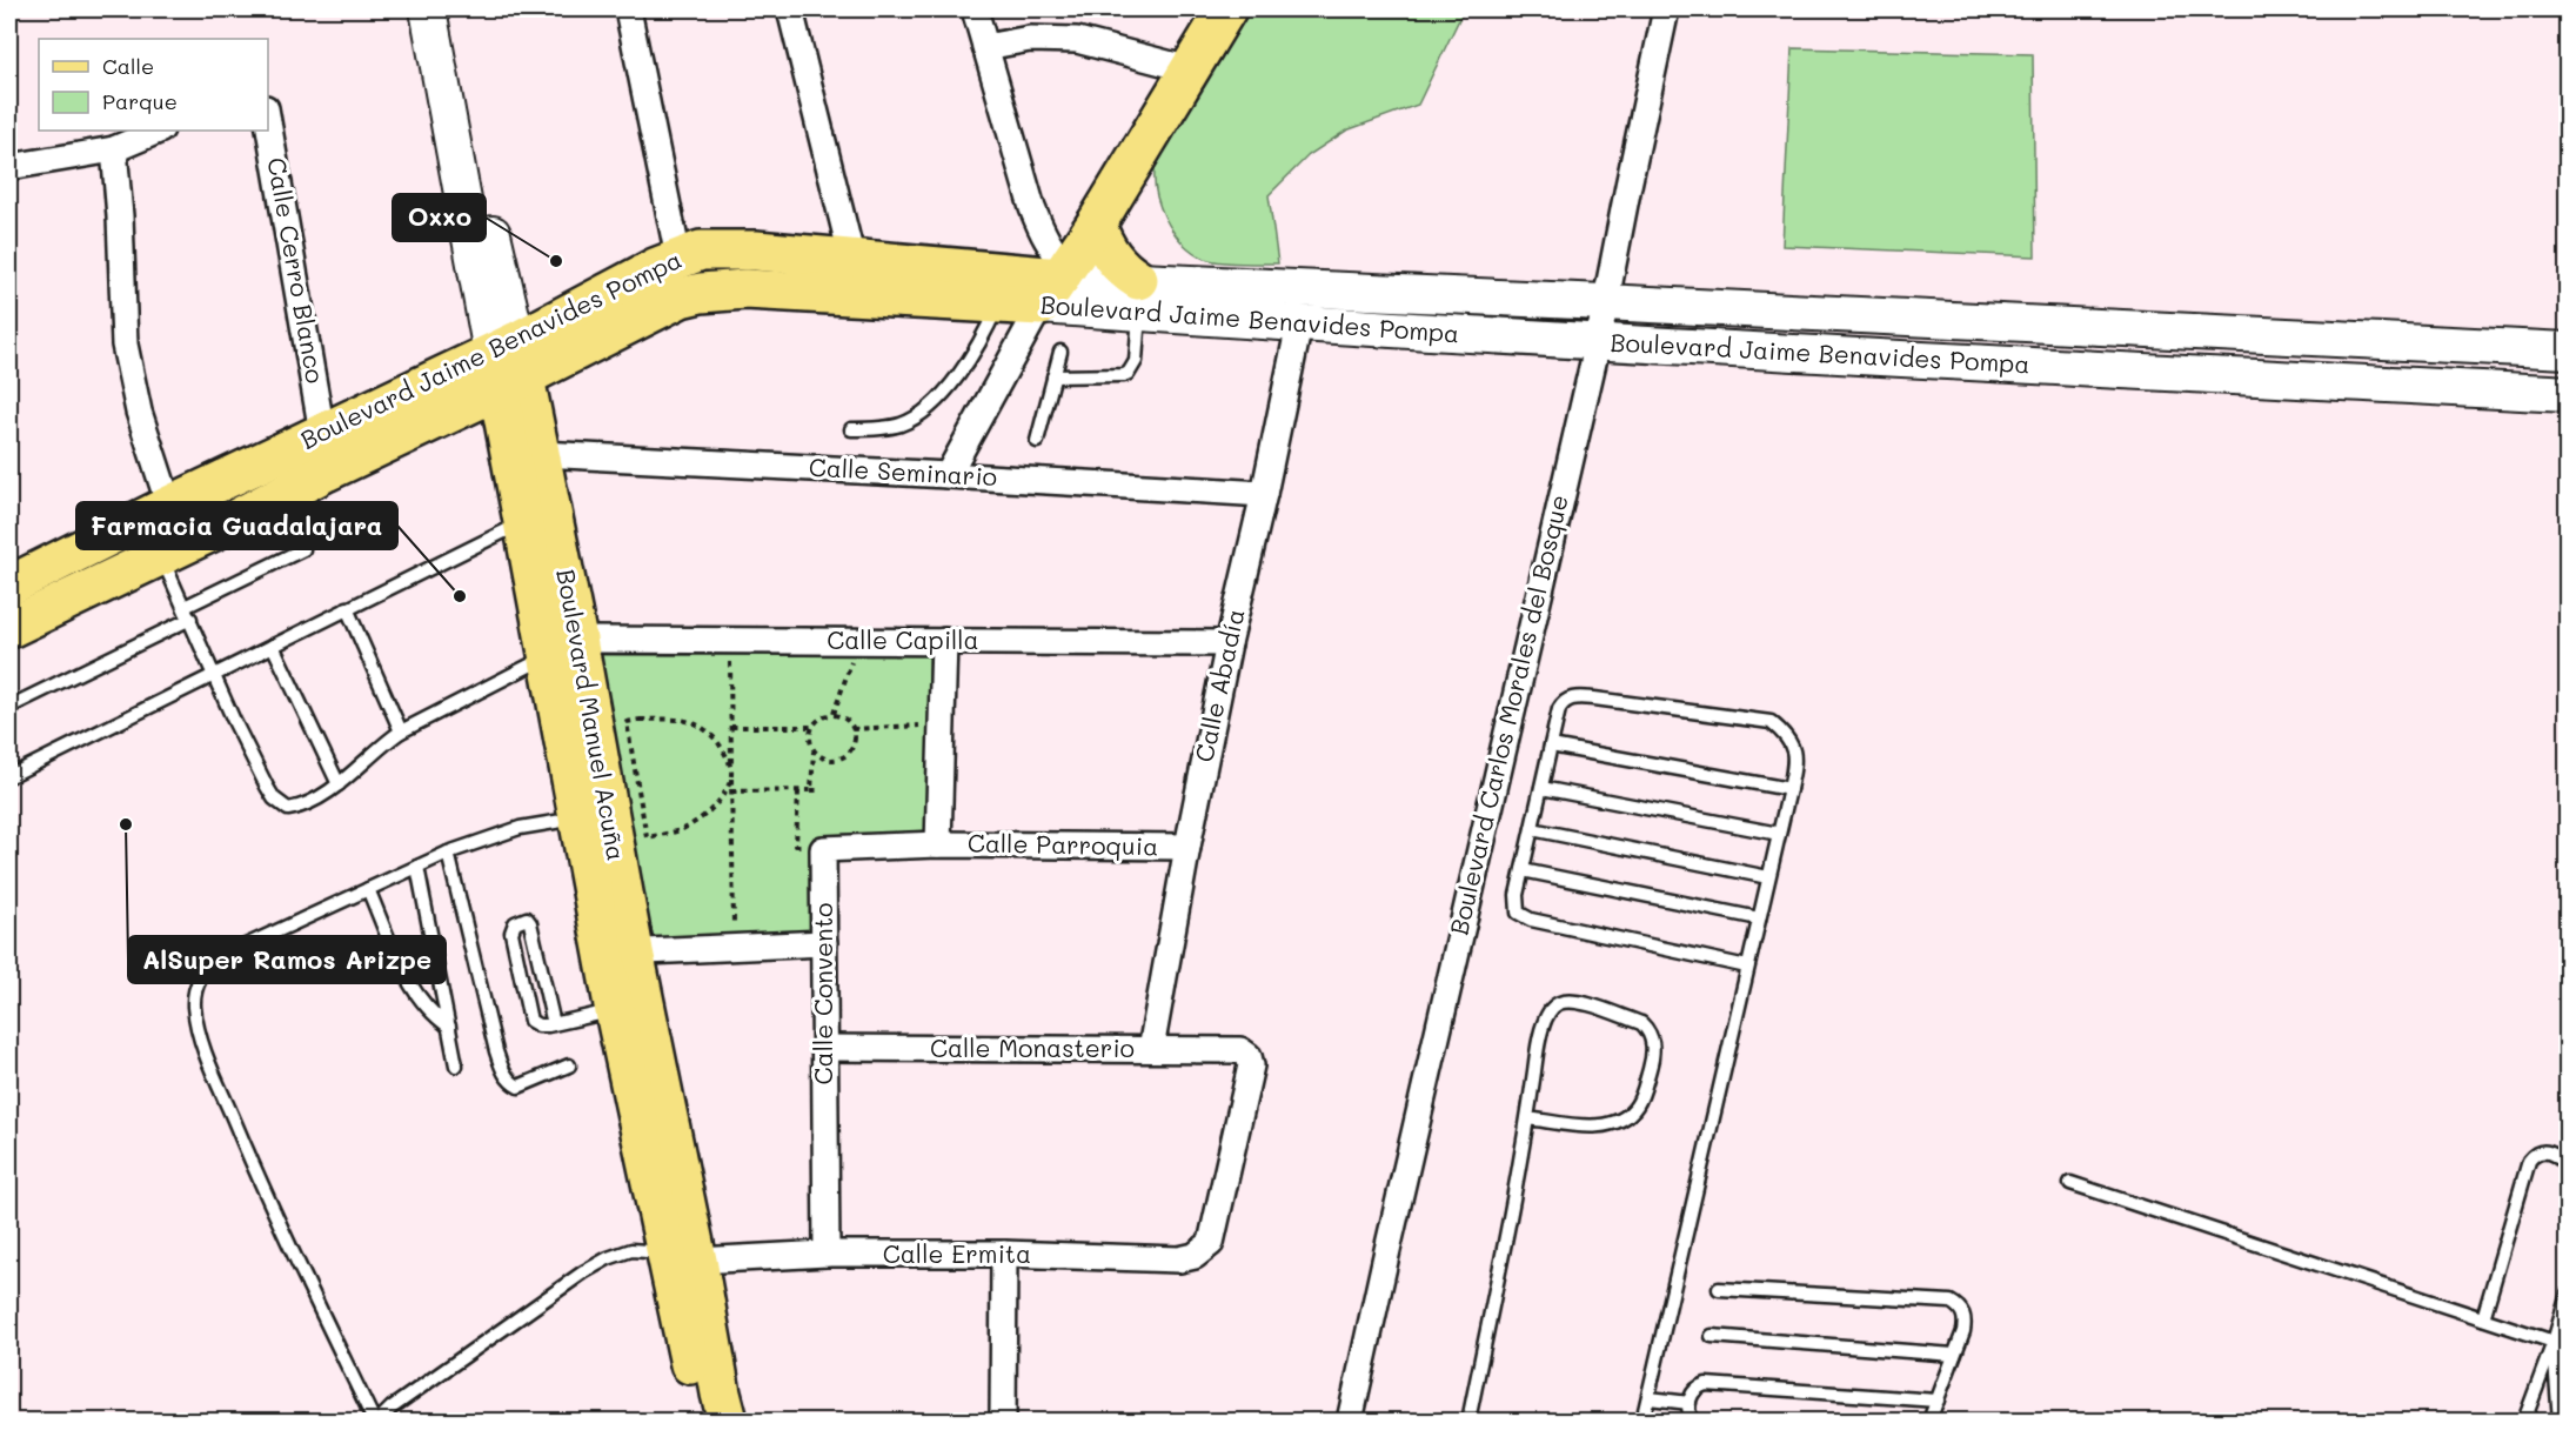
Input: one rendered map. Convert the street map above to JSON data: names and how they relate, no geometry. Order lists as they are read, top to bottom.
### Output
{
  "streets": {
    "main road": ["Boulevard Jaime Benavides Pompa", "Boulevard Manuel Acuña"],
    "street": [
      "Calle Cerro Blanco",
      "Calle Seminario",
      "Calle Capilla",
      "Calle Abadía",
      "Boulevard Carlos Morales del Bosque",
      "Calle Parroquia",
      "Calle Convento",
      "Calle Monasterio",
      "Calle Ermita"
    ]
  },
  "crossings": [
    ["Calle Cerro Blanco", "Boulevard Jaime Benavides Pompa"],
    ["Boulevard Jaime Benavides Pompa", "Calle Abadía"],
    ["Boulevard Jaime Benavides Pompa", "Boulevard Manuel Acuña"],
    ["Boulevard Jaime Benavides Pompa", "Boulevard Carlos Morales del Bosque"],
    ["Calle Seminario", "Calle Abadía"],
    ["Calle Seminario", "Boulevard Manuel Acuña"],
    ["Calle Capilla", "Calle Abadía"],
    ["Calle Capilla", "Boulevard Manuel Acuña"],
    ["Calle Abadía", "Calle Parroquia"],
    ["Calle Abadía", "Calle Monasterio"],
    ["Boulevard Manuel Acuña", "Calle Ermita"],
    ["Calle Convento", "Calle Monasterio"],
    ["Calle Convento", "Calle Ermita"],
    ["Calle Monasterio", "Calle Ermita"]
  ],
  "places": ["Oxxo", "Farmacia Guadalajara", "AlSuper Ramos Arizpe"],
  "legend": ["Calle", "Parque"]
}
